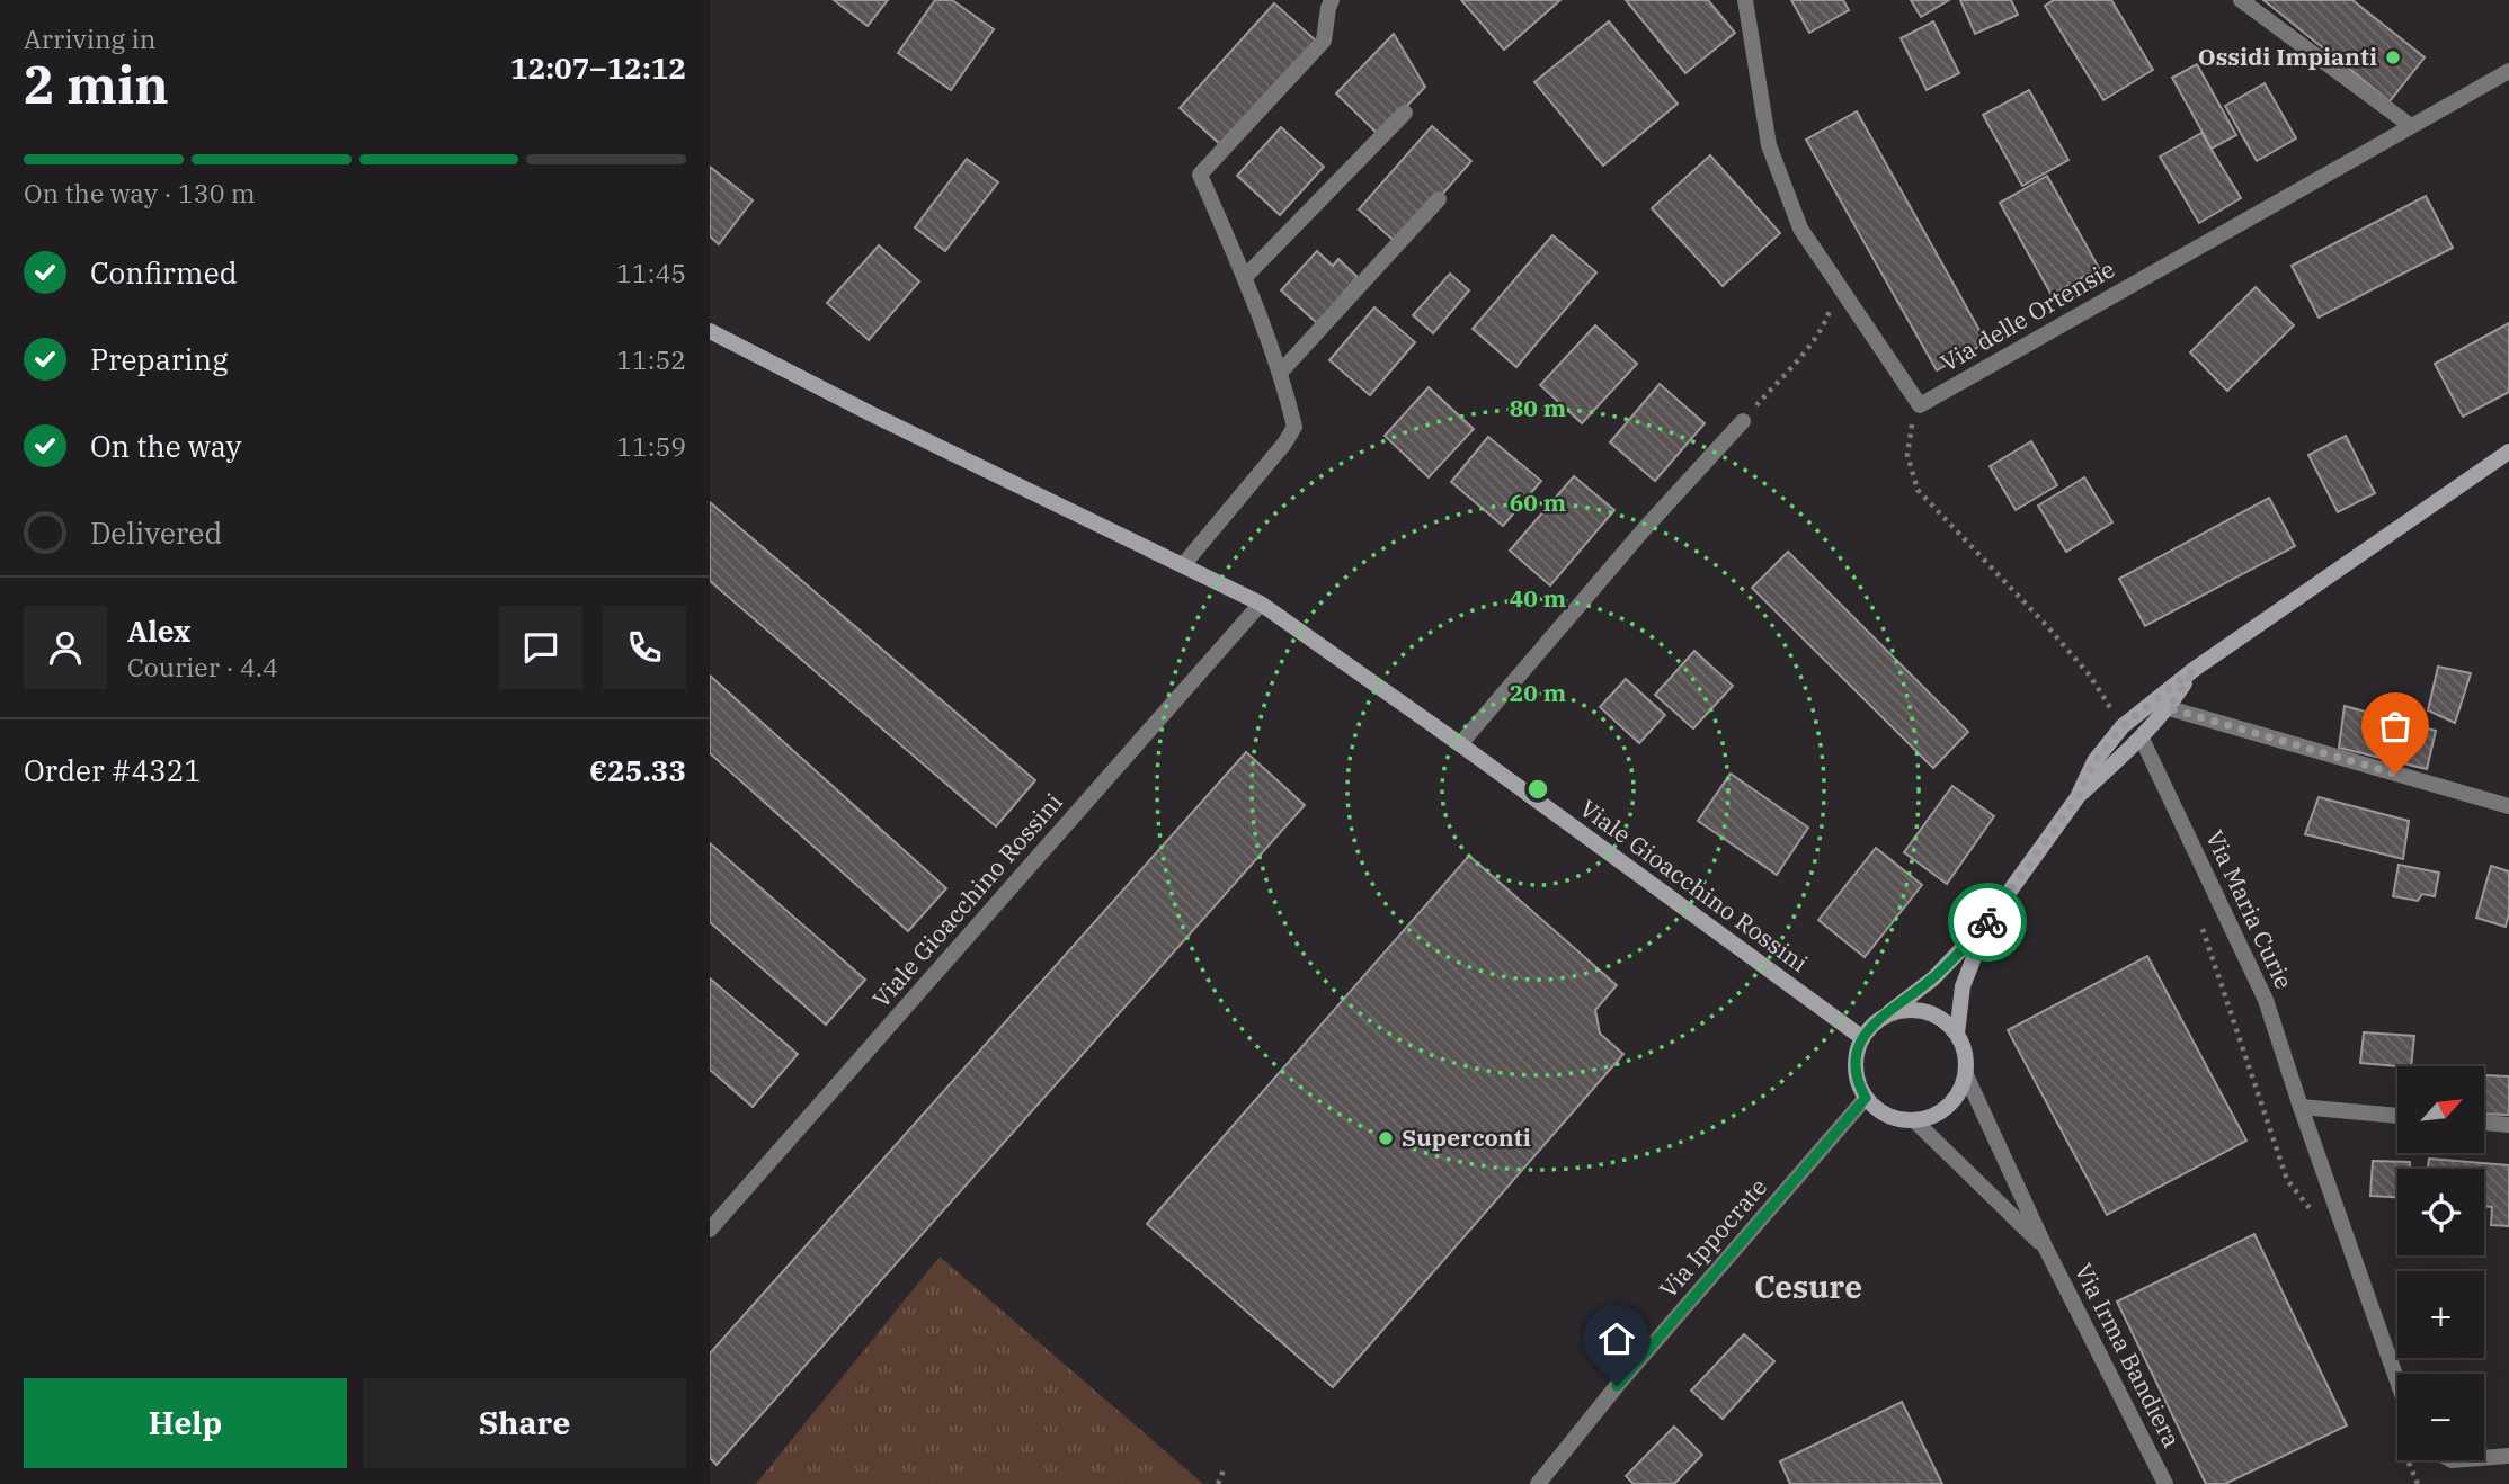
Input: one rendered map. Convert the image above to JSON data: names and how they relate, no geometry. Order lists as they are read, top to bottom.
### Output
{
  "streets": {
    "street": [
      "Via delle Ortensie",
      "Viale Gioacchino Rossini",
      "Via Maria Curie",
      "Via Ippocrate",
      "Via Irma Bandiera"
    ]
  },
  "crossings": [
    ["Viale Gioacchino Rossini", "Via Ippocrate"],
    ["Viale Gioacchino Rossini", "Via Irma Bandiera"],
    ["Via Ippocrate", "Via Irma Bandiera"]
  ],
  "districts": ["Cesure"],
  "places": ["Ossidi Impianti", "Superconti"],
  "north": "top right",
  "page": {
    "heading": ["2 min", "Arriving in", "12:07–12:12"],
    "panel": [
      "Alex",
      "Courier · 4.4",
      "Order #4321",
      "€25.33"
    ],
    "bar": "On the way · 130 m",
    "list": [
      ["Confirmed", "11:45"],
      ["Preparing", "11:52"],
      ["On the way", "11:59"],
      "Delivered"
    ],
    "map_buttons": ["+", "−"],
    "buttons": ["Help", "Share"]
  },
  "rings": [
    "80 m",
    "60 m",
    "40 m",
    "20 m"
  ]
}
